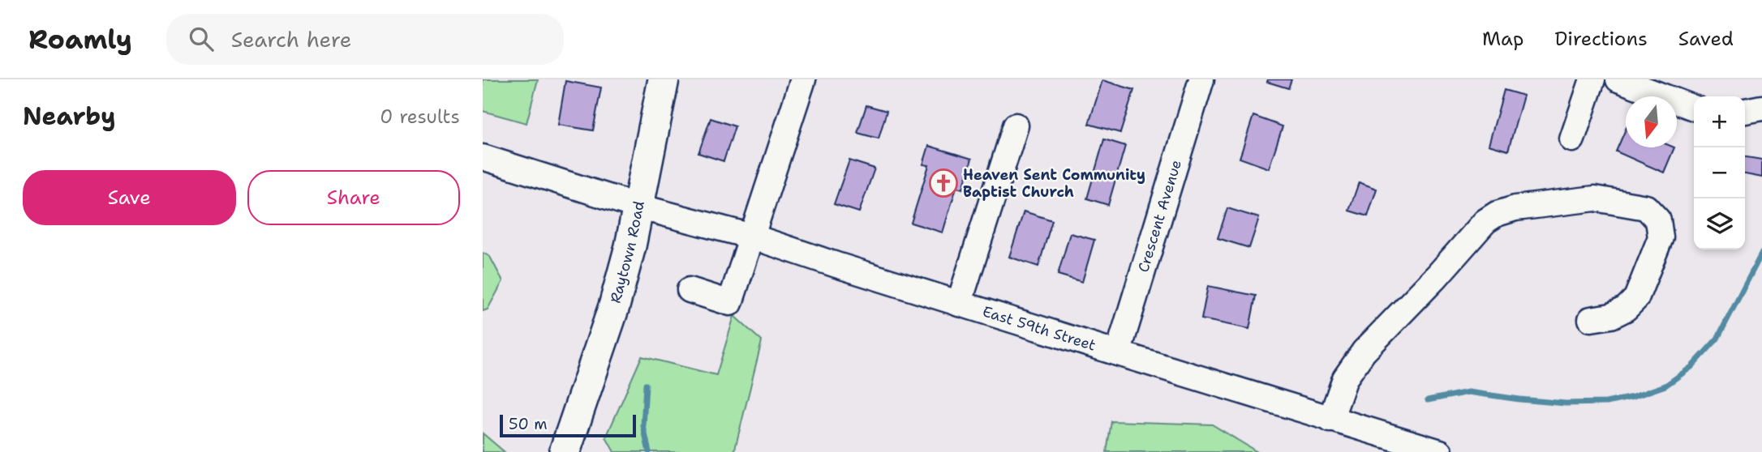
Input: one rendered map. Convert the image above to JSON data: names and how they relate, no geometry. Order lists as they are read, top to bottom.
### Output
{
  "streets": {
    "main road": ["Raytown Road"],
    "street": ["Crescent Avenue", "East 59th Street"]
  },
  "crossings": [
    ["Crescent Avenue", "East 59th Street"],
    ["Raytown Road", "East 59th Street"]
  ],
  "places": {
    "church": ["Heaven Sent Community Baptist Church"]
  },
  "scale_bar": "50 m",
  "north": "bottom",
  "page": {
    "header": "Roamly",
    "search": "Search here",
    "nav": ["Map", "Directions", "Saved"],
    "heading": ["Nearby", "0 results"],
    "map_buttons": ["+", "−"],
    "buttons": ["Save", "Share"],
    "scale": "50 m"
  }
}
